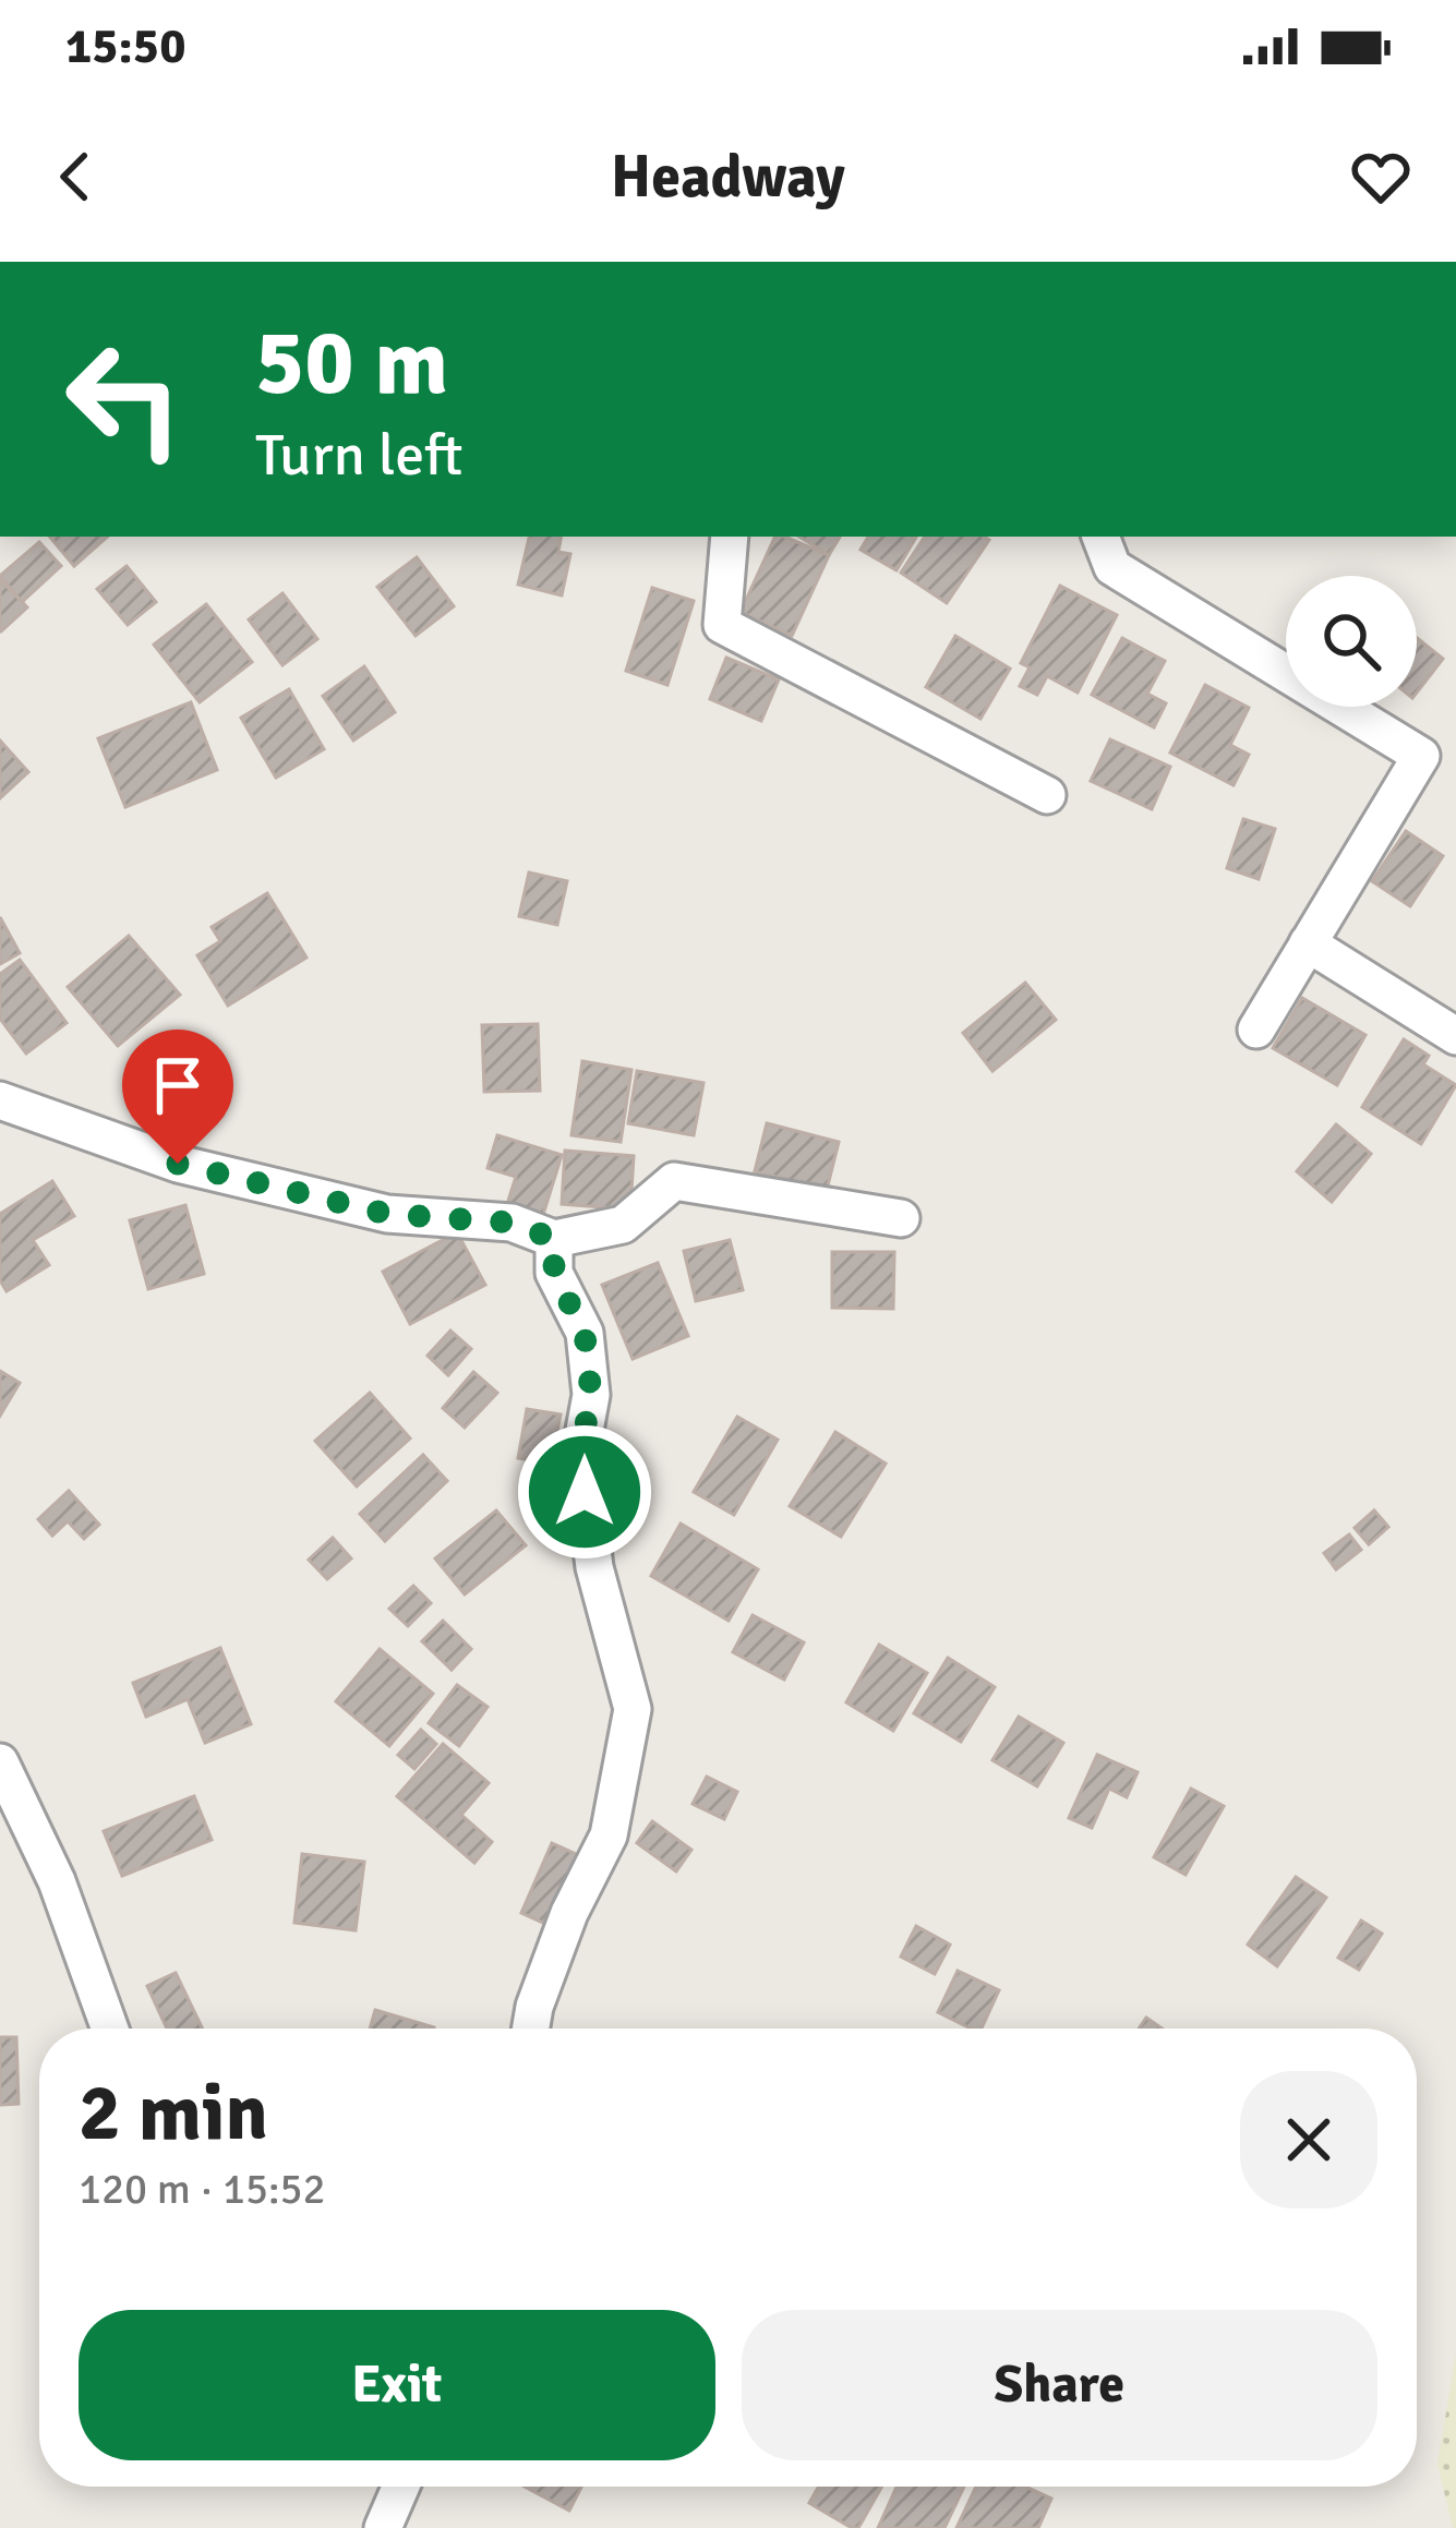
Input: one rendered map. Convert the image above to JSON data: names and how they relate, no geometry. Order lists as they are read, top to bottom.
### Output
{
  "page": {
    "status": "15:50",
    "header": "Headway",
    "turn": ["50 m", "Turn left"],
    "heading": ["2 min", "120 m · 15:52"],
    "buttons": ["Exit", "Share"]
  }
}
